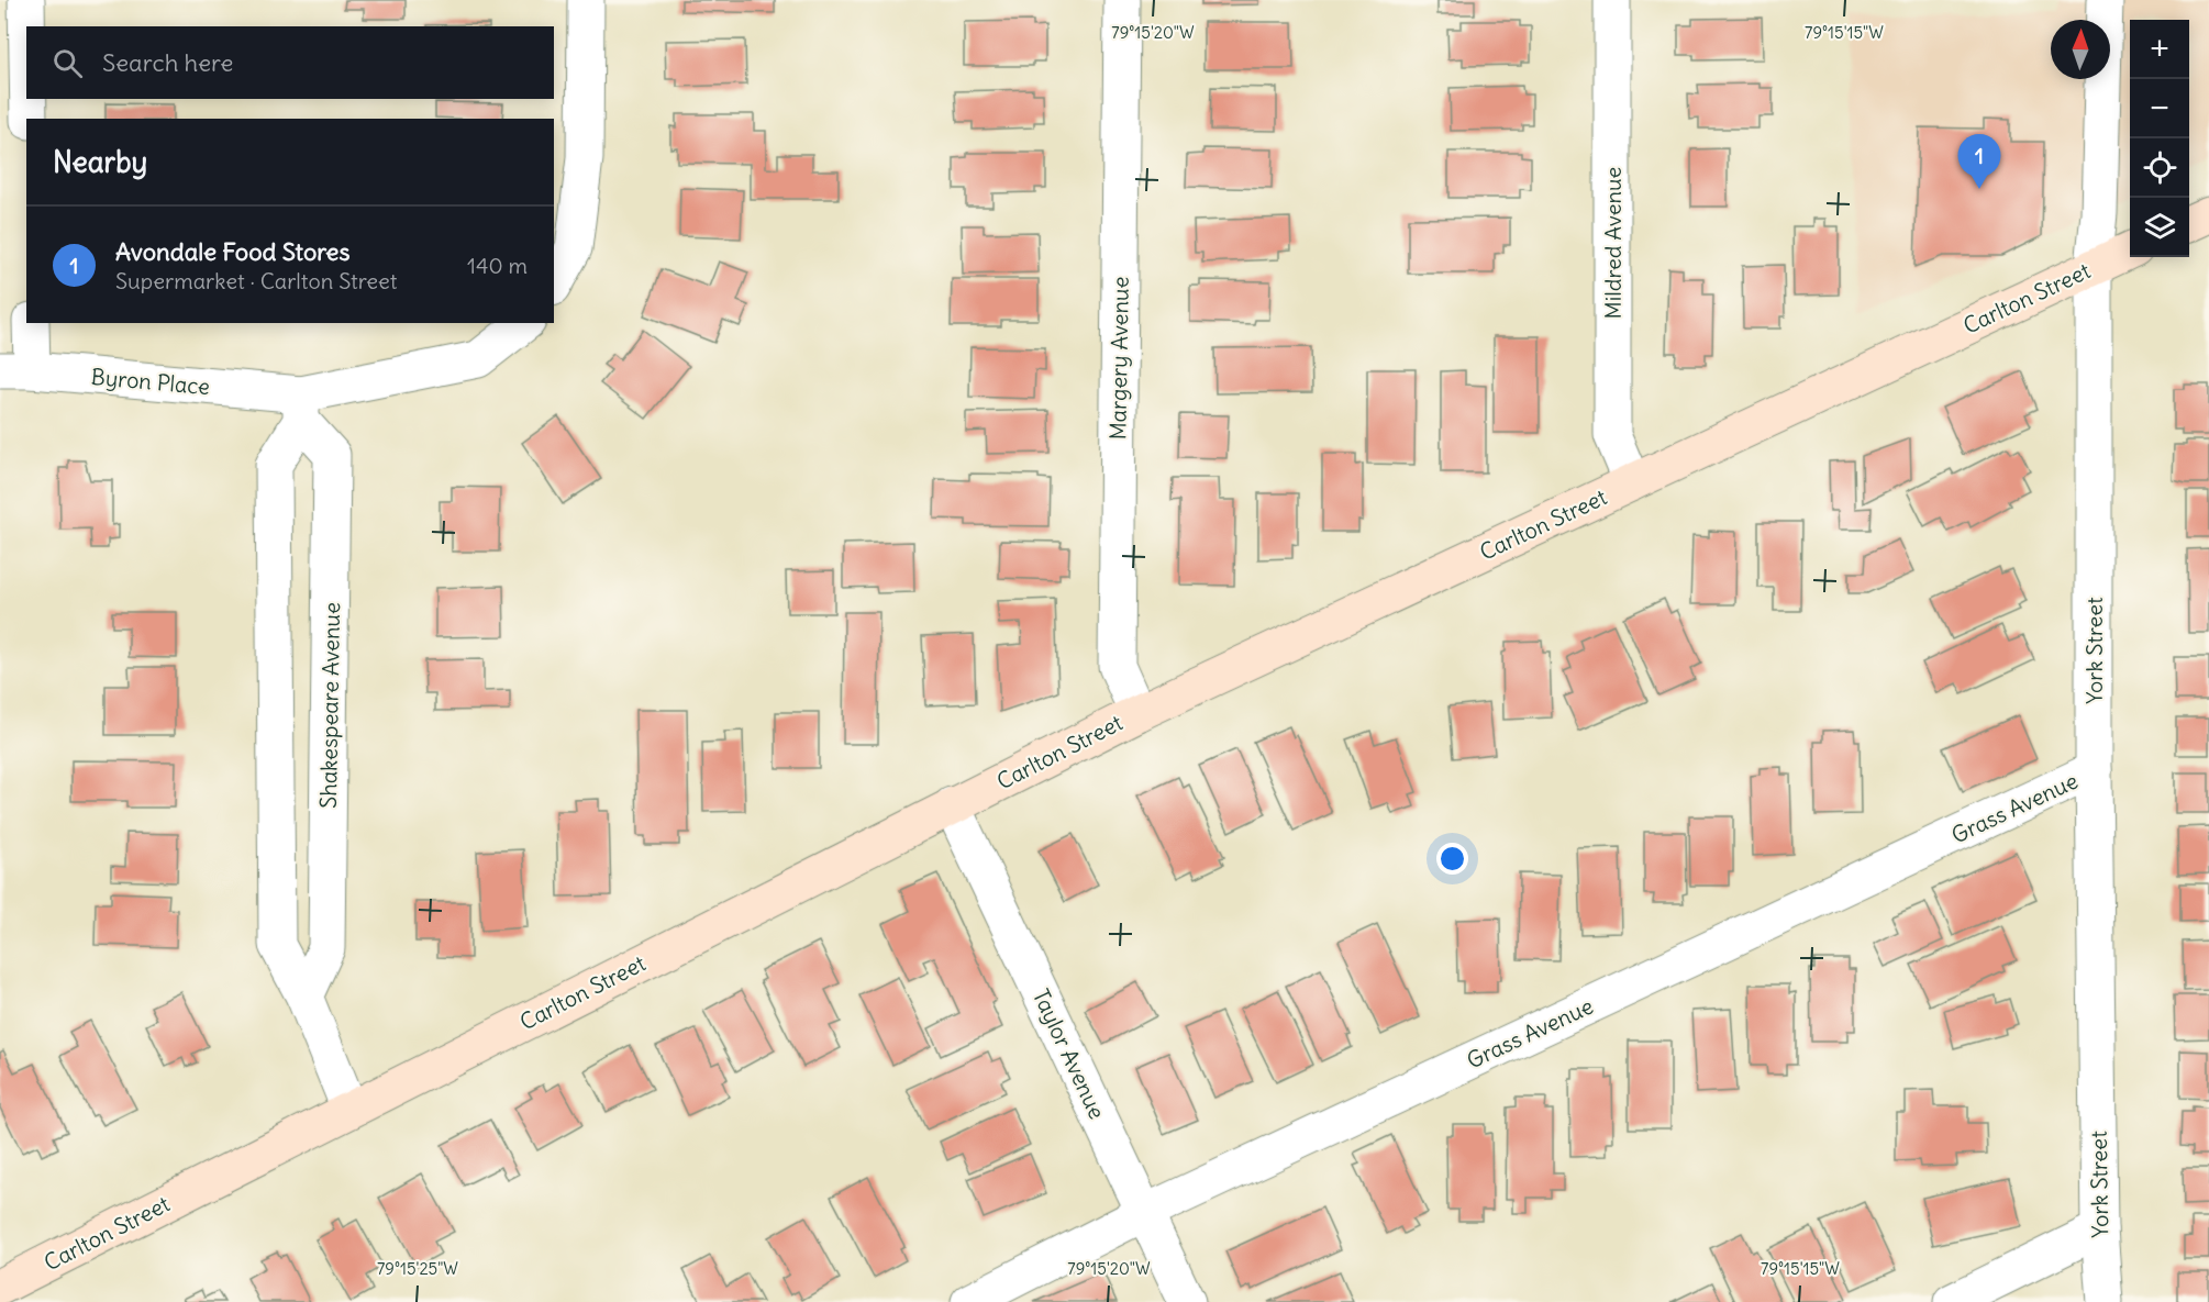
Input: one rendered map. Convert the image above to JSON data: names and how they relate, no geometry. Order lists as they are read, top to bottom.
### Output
{
  "streets": {
    "main road": ["Carlton Street"],
    "street": [
      "Mildred Avenue",
      "Margery Avenue",
      "Byron Place",
      "York Street",
      "Shakespeare Avenue",
      "Grass Avenue",
      "Taylor Avenue"
    ]
  },
  "crossings": [
    ["Mildred Avenue", "Carlton Street"],
    ["Carlton Street", "Margery Avenue"],
    ["Carlton Street", "York Street"],
    ["Carlton Street", "Taylor Avenue"],
    ["Byron Place", "Shakespeare Avenue"],
    ["York Street", "Grass Avenue"],
    ["Grass Avenue", "Taylor Avenue"]
  ],
  "north": "top",
  "page": {
    "map_buttons": ["+", "−"],
    "search": "Search here",
    "heading": "Nearby",
    "pins": "1",
    "list": [
      {
        "mark": "1",
        "name": "Avondale Food Stores",
        "note": "Supermarket · Carlton Street",
        "value": "140 m"
      }
    ]
  },
  "coordinates": ["79°15'20\"W", "79°15'15\"W", "79°15'25\"W"]
}
